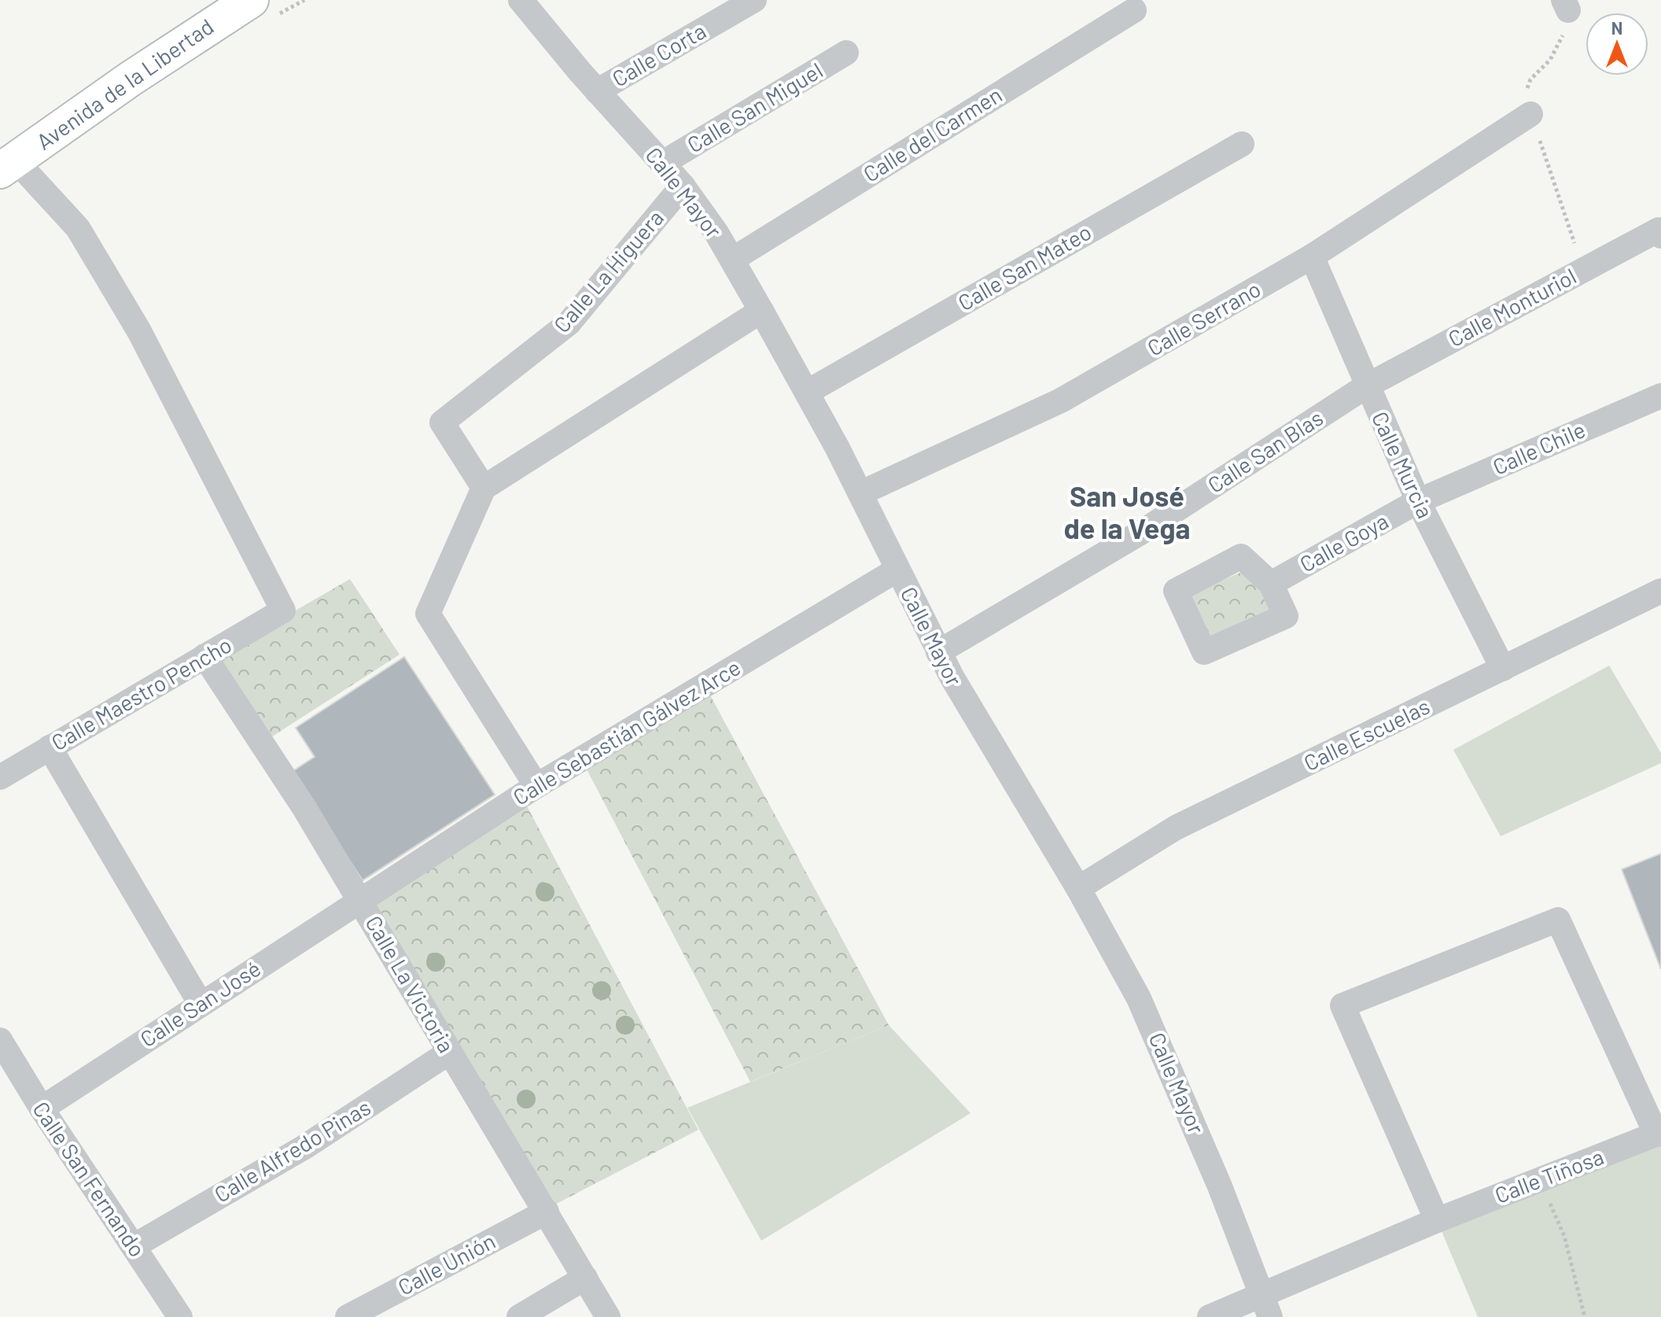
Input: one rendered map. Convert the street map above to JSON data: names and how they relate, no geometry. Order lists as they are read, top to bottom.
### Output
{
  "streets": {
    "main road": ["Avenida de la Libertad"],
    "street": [
      "Calle Corta",
      "Calle San Miguel",
      "Calle del Carmen",
      "Calle Mayor",
      "Calle San Mateo",
      "Calle La Higuera",
      "Calle Monturiol",
      "Calle Serrano",
      "Calle Chile",
      "Calle San Blas",
      "Calle Murcia",
      "Calle Goya",
      "Calle Maestro Pencho",
      "Calle Sebastián Gálvez Arce",
      "Calle Escuelas",
      "Calle La Victoria",
      "Calle San José",
      "Calle Alfredo Pinas",
      "Calle Tiñosa",
      "Calle San Fernando",
      "Calle Unión"
    ]
  },
  "crossings": [
    ["Calle Corta", "Calle Mayor"],
    ["Avenida de la Libertad", "Calle Maestro Pencho"],
    ["Calle San Miguel", "Calle Mayor"],
    ["Calle del Carmen", "Calle Mayor"],
    ["Calle Mayor", "Calle San Mateo"],
    ["Calle Mayor", "Calle La Higuera"],
    ["Calle Mayor", "Calle Serrano"],
    ["Calle Mayor", "Calle San Blas"],
    ["Calle Mayor", "Calle Sebastián Gálvez Arce"],
    ["Calle Mayor", "Calle Escuelas"],
    ["Calle Mayor", "Calle Tiñosa"],
    ["Calle Monturiol", "Calle San Blas"],
    ["Calle Monturiol", "Calle Murcia"],
    ["Calle Serrano", "Calle Murcia"],
    ["Calle Chile", "Calle Murcia"],
    ["Calle Chile", "Calle Goya"],
    ["Calle San Blas", "Calle Murcia"],
    ["Calle Murcia", "Calle Goya"],
    ["Calle Murcia", "Calle Escuelas"],
    ["Calle Maestro Pencho", "Calle La Victoria"],
    ["Calle Sebastián Gálvez Arce", "Calle La Victoria"],
    ["Calle Sebastián Gálvez Arce", "Calle San José"],
    ["Calle La Victoria", "Calle San José"],
    ["Calle La Victoria", "Calle Alfredo Pinas"],
    ["Calle La Victoria", "Calle Unión"],
    ["Calle San José", "Calle San Fernando"],
    ["Calle Alfredo Pinas", "Calle San Fernando"]
  ],
  "districts": ["San José de la Vega"],
  "north": "top"
}
